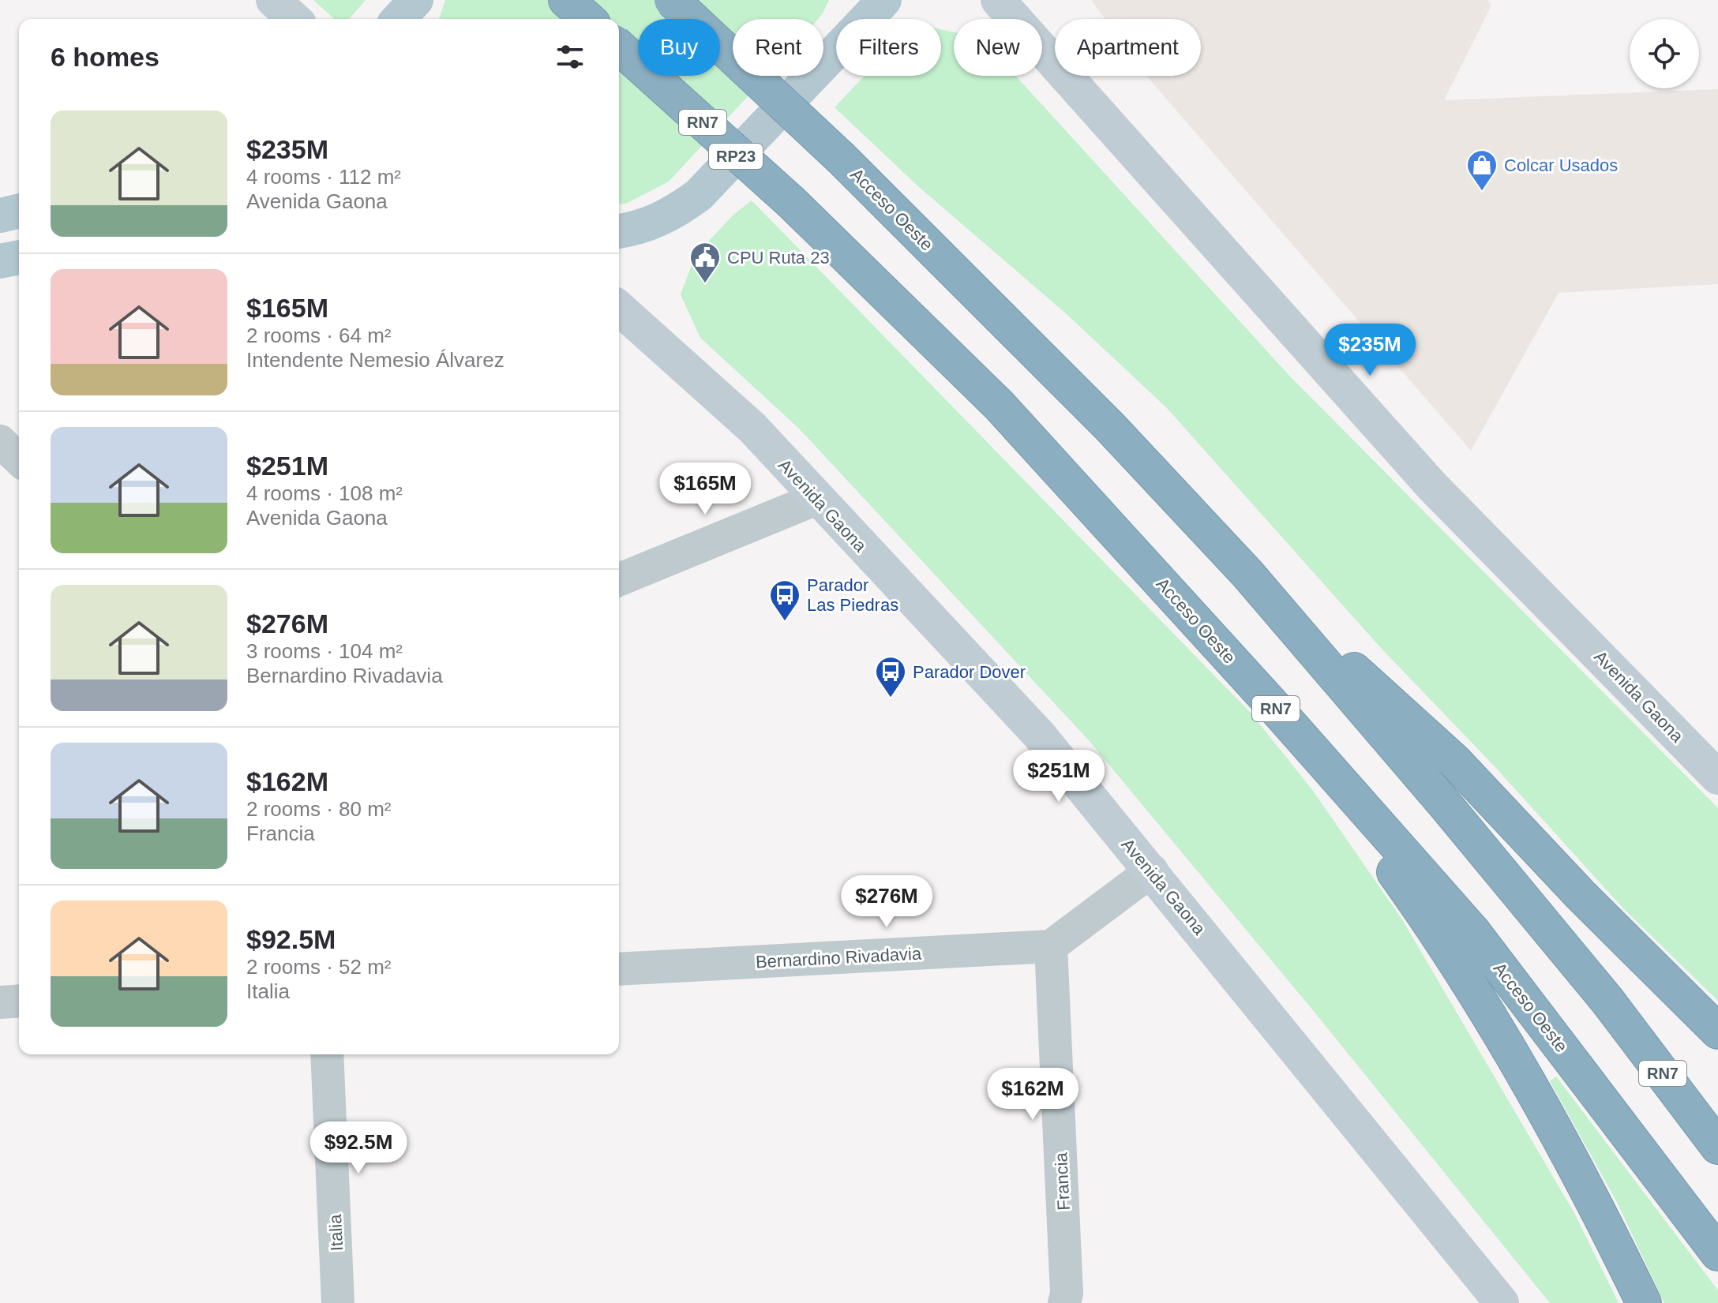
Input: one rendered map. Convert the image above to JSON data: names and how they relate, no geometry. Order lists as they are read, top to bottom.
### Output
{
  "streets": {
    "highway": ["RN7", "Acceso Oeste"],
    "main road": ["RP23", "Avenida Gaona"],
    "street": ["Bernardino Rivadavia", "Francia", "Italia"]
  },
  "crossings": [
    ["Bernardino Rivadavia", "Francia"]
  ],
  "places": {
    "shop": ["Colcar Usados"],
    "public building": ["CPU Ruta 23"],
    "bus stop": ["Parador Las Piedras", "Parador Dover"]
  },
  "page": {
    "chip": [
      "Buy",
      "Rent",
      "Filters",
      "New",
      "Apartment"
    ],
    "heading": "6 homes",
    "list": [
      {
        "name": "$235M",
        "note": "4 rooms · 112 m² · Avenida Gaona"
      },
      {
        "name": "$165M",
        "note": "2 rooms · 64 m² · Intendente Nemesio Álvarez"
      },
      {
        "name": "$251M",
        "note": "4 rooms · 108 m² · Avenida Gaona"
      },
      {
        "name": "$276M",
        "note": "3 rooms · 104 m² · Bernardino Rivadavia"
      },
      {
        "name": "$162M",
        "note": "2 rooms · 80 m² · Francia"
      },
      {
        "name": "$92.5M",
        "note": "2 rooms · 52 m² · Italia"
      }
    ],
    "price": [
      "$235M",
      "$165M",
      "$251M",
      "$276M",
      "$162M",
      "$92.5M"
    ]
  }
}
